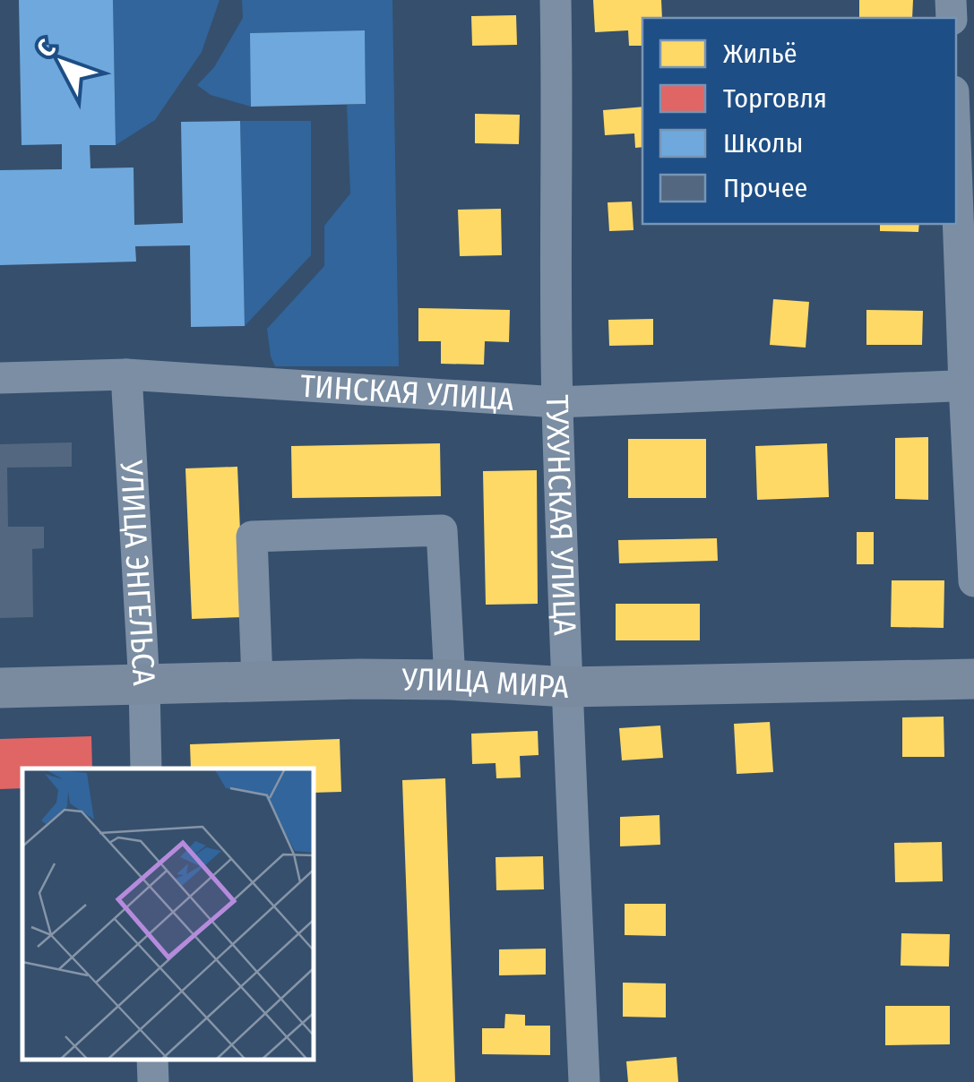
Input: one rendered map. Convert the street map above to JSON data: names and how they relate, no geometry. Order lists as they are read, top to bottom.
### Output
{
  "streets": {
    "main road": ["УЛИЦА МИРА"],
    "street": ["ТИНСКАЯ УЛИЦА", "ТУХУНСКАЯ УЛИЦА", "УЛИЦА ЭНГЕЛЬСА"]
  },
  "crossings": [
    ["ТИНСКАЯ УЛИЦА", "ТУХУНСКАЯ УЛИЦА"],
    ["ТИНСКАЯ УЛИЦА", "УЛИЦА ЭНГЕЛЬСА"],
    ["ТУХУНСКАЯ УЛИЦА", "УЛИЦА МИРА"],
    ["УЛИЦА ЭНГЕЛЬСА", "УЛИЦА МИРА"]
  ],
  "legend": [
    "Жильё",
    "Торговля",
    "Школы",
    "Прочее"
  ],
  "north": "top left"
}
